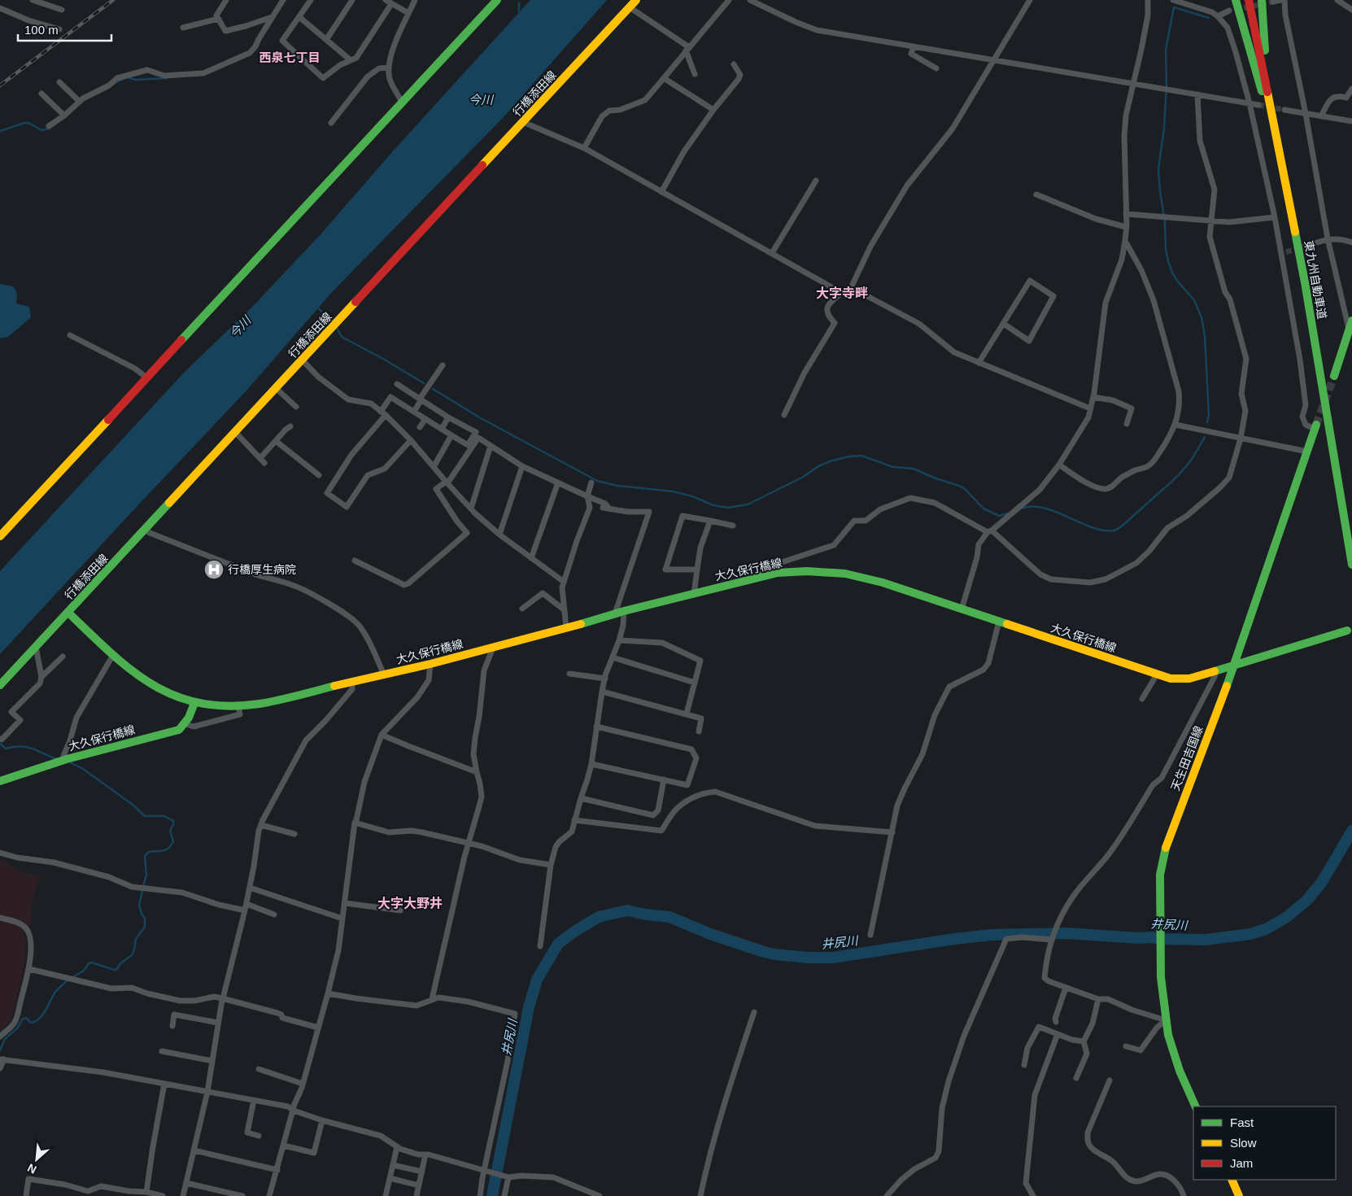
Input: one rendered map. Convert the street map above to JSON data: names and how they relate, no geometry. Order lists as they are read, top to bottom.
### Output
{
  "streets": {
    "main road": [
      "行橋添田線",
      "東九州自動車道",
      "大久保行橋線",
      "天生田吉国線"
    ]
  },
  "crossings": [
    ["行橋添田線", "大久保行橋線"],
    ["大久保行橋線", "天生田吉国線"]
  ],
  "districts": ["西泉七丁目", "大字寺畔", "大字大野井"],
  "water": ["今川", "井尻川"],
  "places": {
    "hospital": ["行橋厚生病院"]
  },
  "legend": ["Fast", "Slow", "Jam"],
  "scale_bar": "100 m",
  "north": "bottom left"
}
